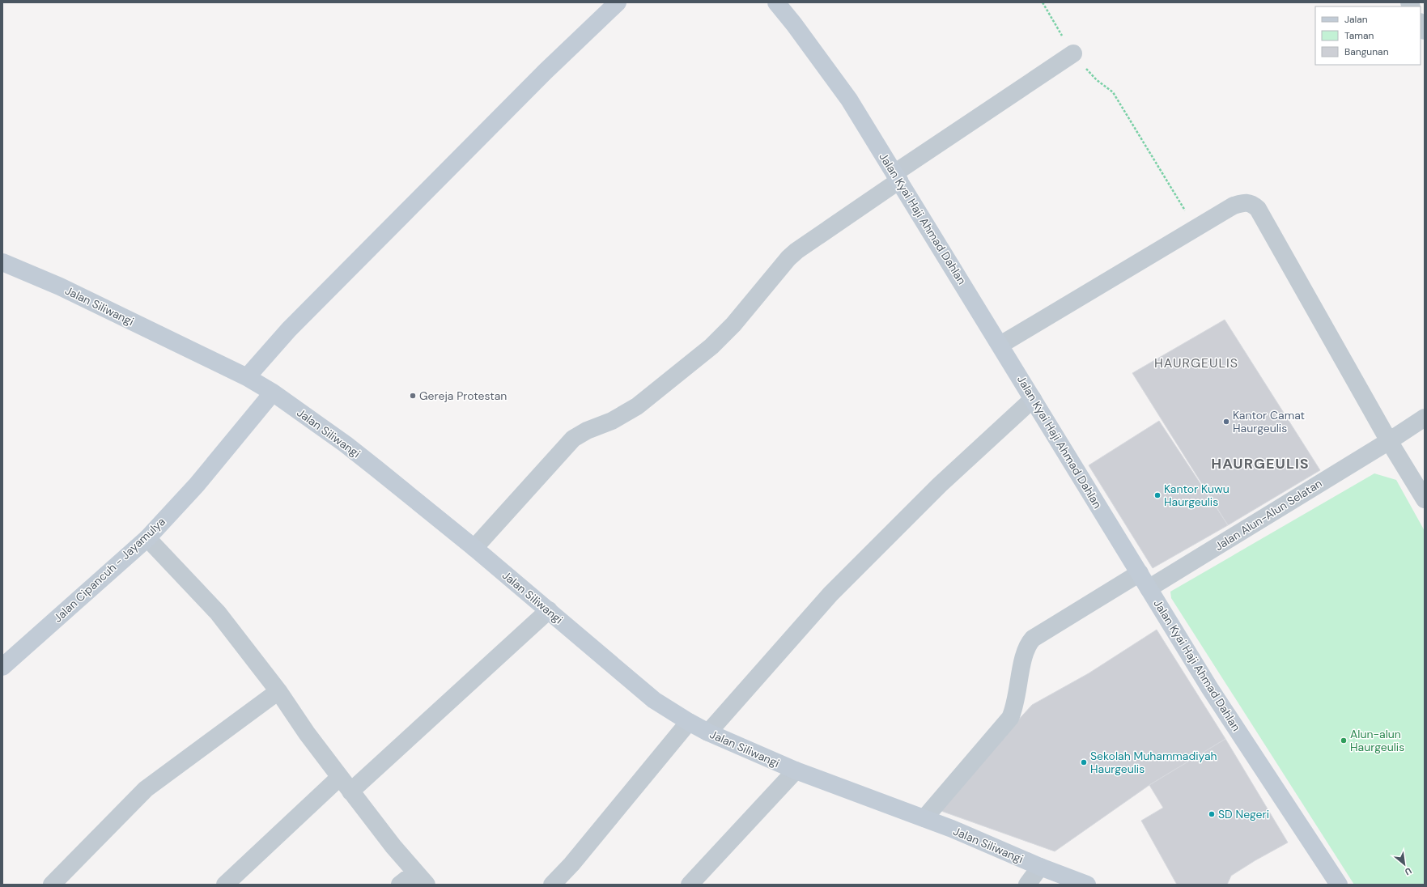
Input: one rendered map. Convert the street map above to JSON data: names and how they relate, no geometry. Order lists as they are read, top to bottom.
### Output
{
  "streets": {
    "street": [
      "Jalan Kyai Haji Ahmad Dahlan",
      "Jalan Siliwangi",
      "Jalan Alun-Alun Selatan",
      "Jalan Cipancuh - Jayamulya"
    ]
  },
  "crossings": [
    ["Jalan Kyai Haji Ahmad Dahlan", "Jalan Alun-Alun Selatan"],
    ["Jalan Siliwangi", "Jalan Cipancuh - Jayamulya"]
  ],
  "districts": ["HAURGEULIS", "HAURGEULIS"],
  "places": [
    "Gereja Protestan",
    "Kantor Camat Haurgeulis",
    "Kantor Kuwu Haurgeulis",
    "Alun-alun Haurgeulis",
    "Sekolah Muhammadiyah Haurgeulis",
    "SD Negeri"
  ],
  "legend": ["Jalan", "Taman", "Bangunan"],
  "north": "bottom right"
}
